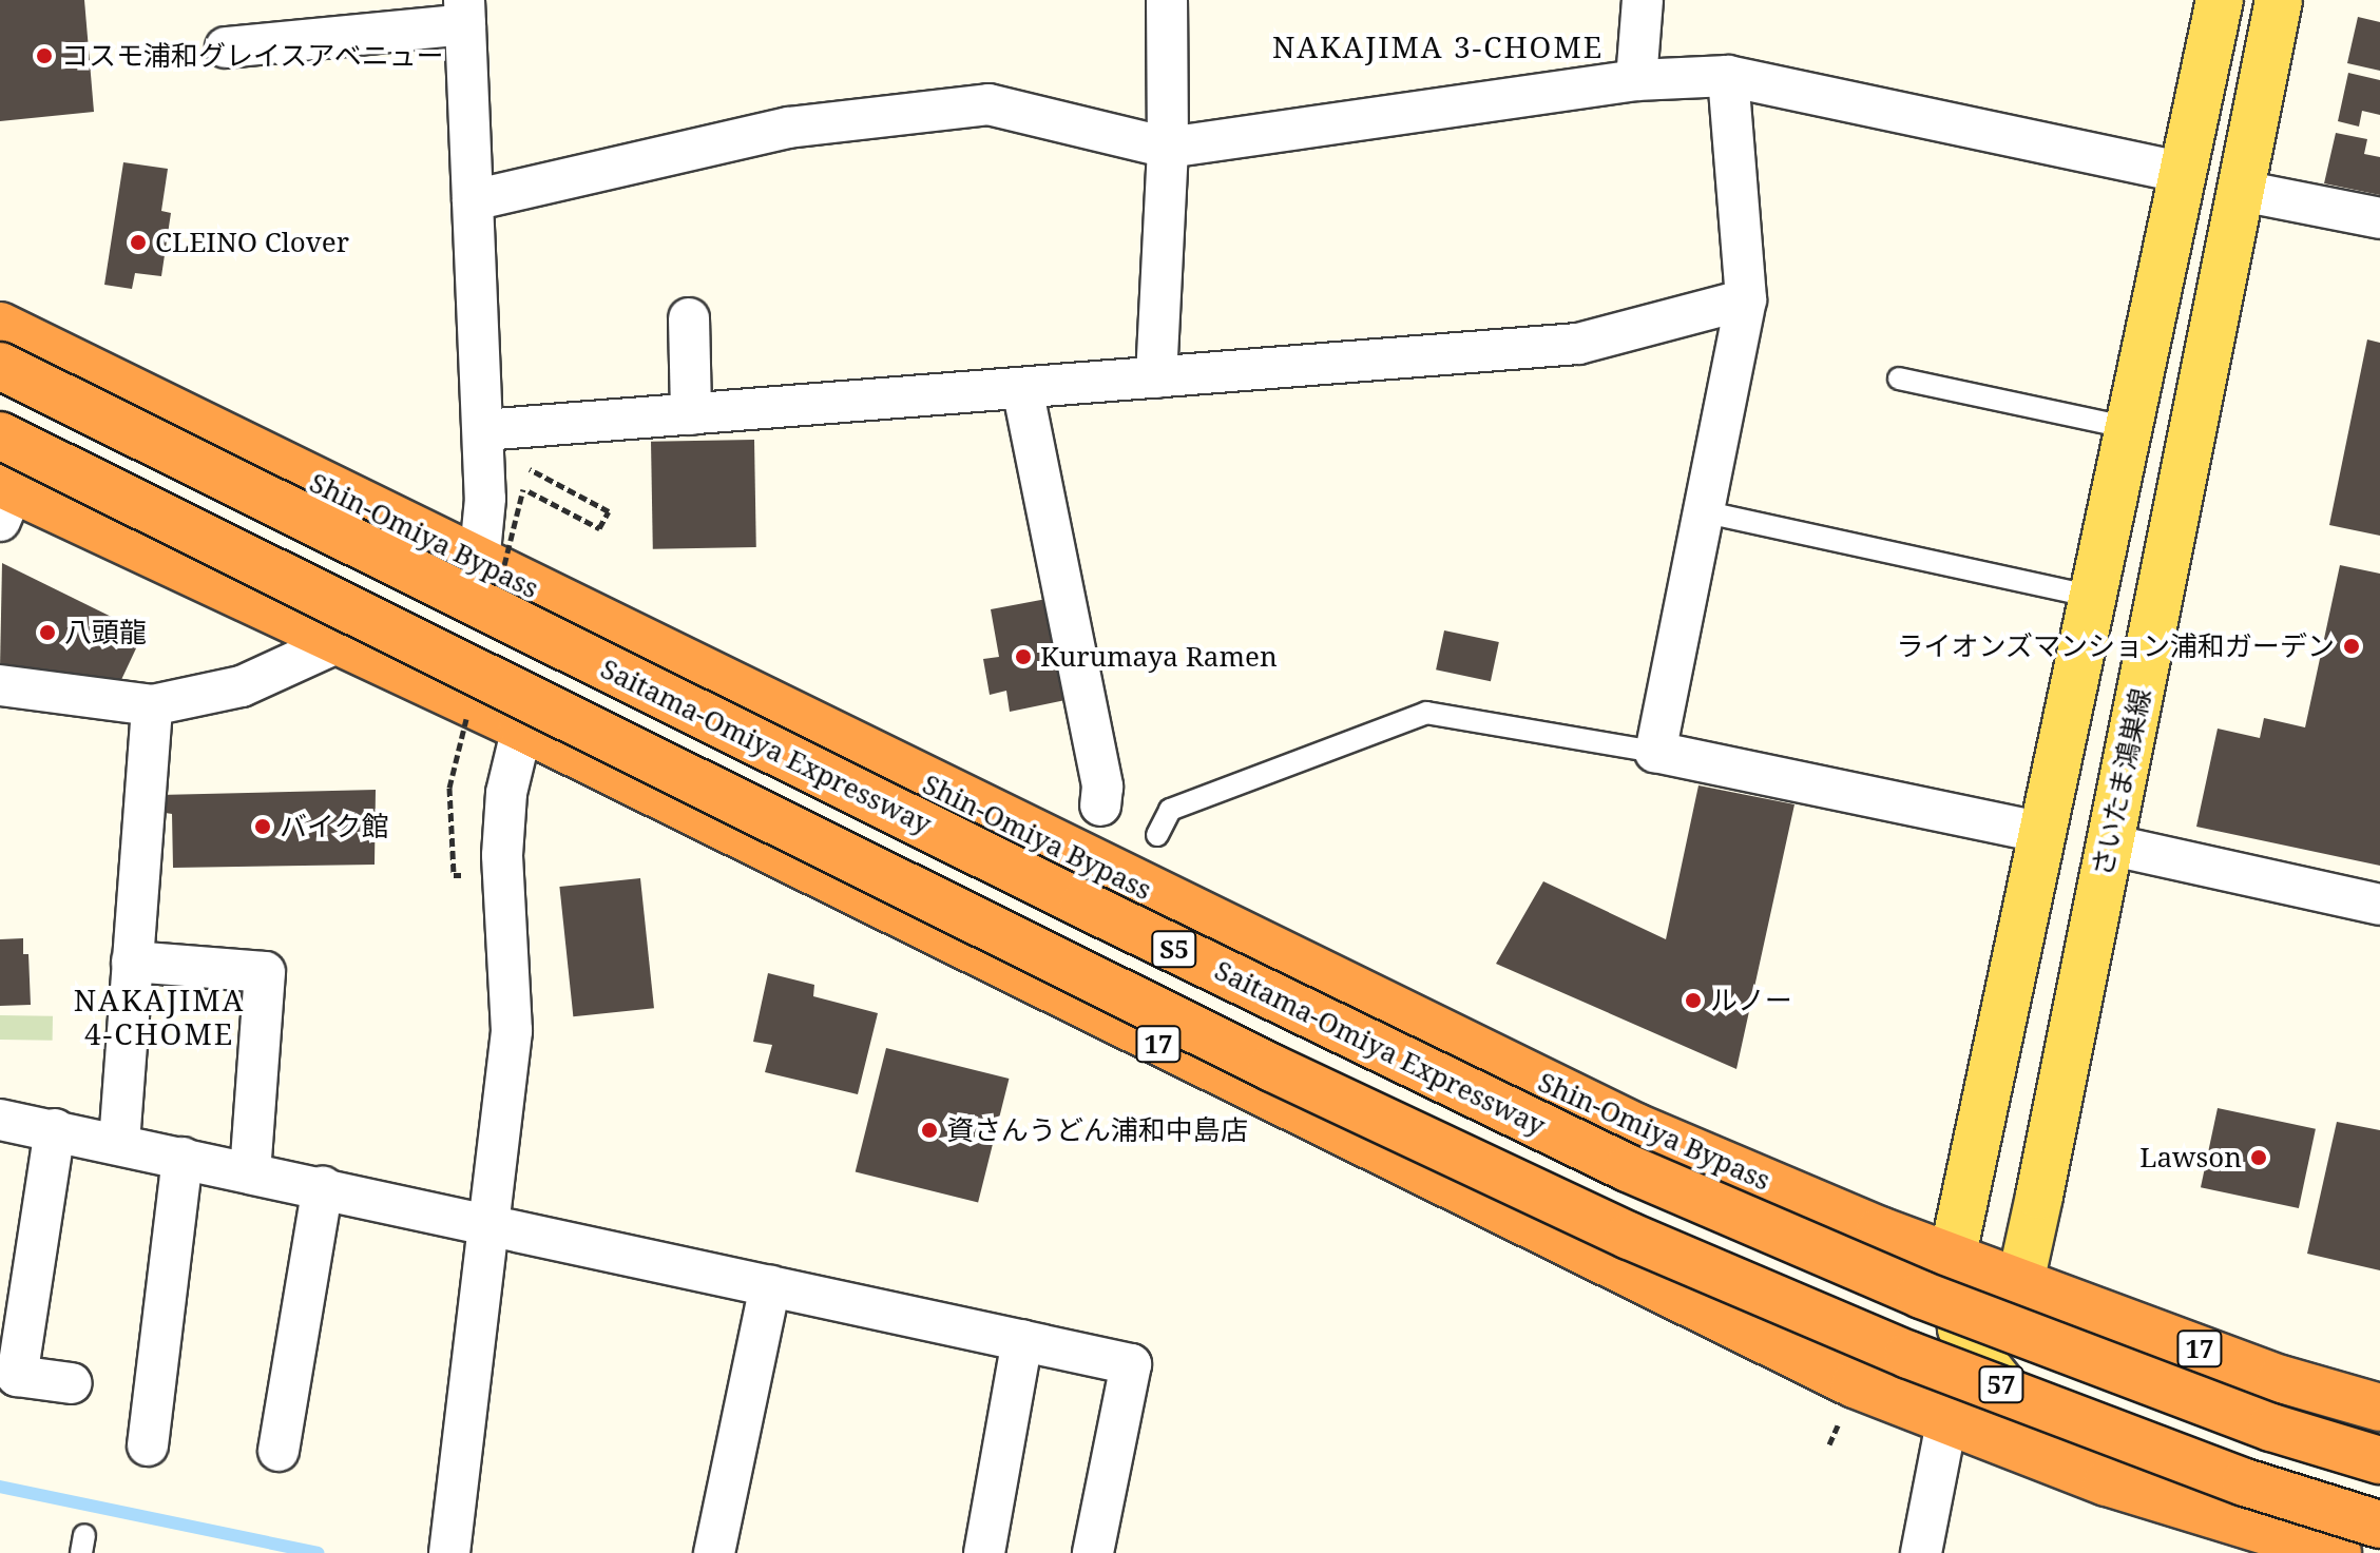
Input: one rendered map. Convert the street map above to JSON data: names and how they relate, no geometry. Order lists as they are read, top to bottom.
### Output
{
  "streets": {
    "highway": [
      "Shin-Omiya Bypass",
      "Saitama-Omiya Expressway",
      "S5",
      "17"
    ],
    "main road": ["さいたま鴻巣線", "57"]
  },
  "crossings": [
    ["Shin-Omiya Bypass", "さいたま鴻巣線"],
    ["Shin-Omiya Bypass", "57"],
    ["さいたま鴻巣線", "17"],
    ["さいたま鴻巣線", "57"],
    ["17", "57"]
  ],
  "districts": ["NAKAJIMA 3-CHOME", "NAKAJIMA 4-CHOME"],
  "places": [
    "コスモ浦和グレイスアベニュー",
    "CLEINO Clover",
    "八頭龍",
    "ライオンズマンション浦和ガーデン",
    "Kurumaya Ramen",
    "バイク館",
    "ルノー",
    "資さんうどん浦和中島店",
    "Lawson"
  ]
}
